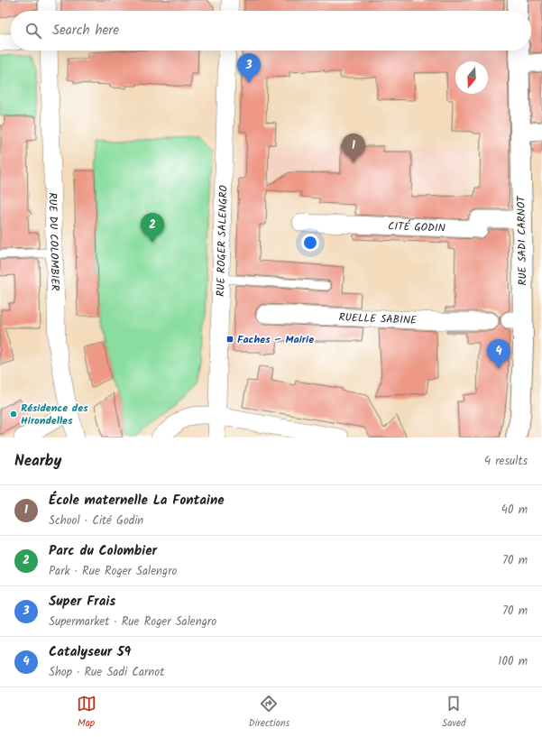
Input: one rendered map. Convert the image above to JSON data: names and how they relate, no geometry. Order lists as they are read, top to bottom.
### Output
{
  "streets": {
    "street": [
      "CITÉ GODIN",
      "RUE ROGER SALENGRO",
      "RUE SADI CARNOT",
      "RUE DU COLOMBIER",
      "RUELLE SABINE"
    ]
  },
  "crossings": [
    ["CITÉ GODIN", "RUE SADI CARNOT"]
  ],
  "places": {
    "transit": ["Faches – Mairie"],
    "other": ["Résidence des Hirondelles"]
  },
  "north": "bottom",
  "page": {
    "search": "Search here",
    "pins": [
      "3",
      "1",
      "2",
      "4"
    ],
    "heading": ["Nearby", "4 results"],
    "list": [
      {
        "mark": "1",
        "name": "École maternelle La Fontaine",
        "note": "School · Cité Godin",
        "value": "40 m"
      },
      {
        "mark": "2",
        "name": "Parc du Colombier",
        "note": "Park · Rue Roger Salengro",
        "value": "70 m"
      },
      {
        "mark": "3",
        "name": "Super Frais",
        "note": "Supermarket · Rue Roger Salengro",
        "value": "70 m"
      },
      {
        "mark": "4",
        "name": "Catalyseur 59",
        "note": "Shop · Rue Sadi Carnot",
        "value": "100 m"
      }
    ],
    "nav": ["Map", "Directions", "Saved"]
  }
}
